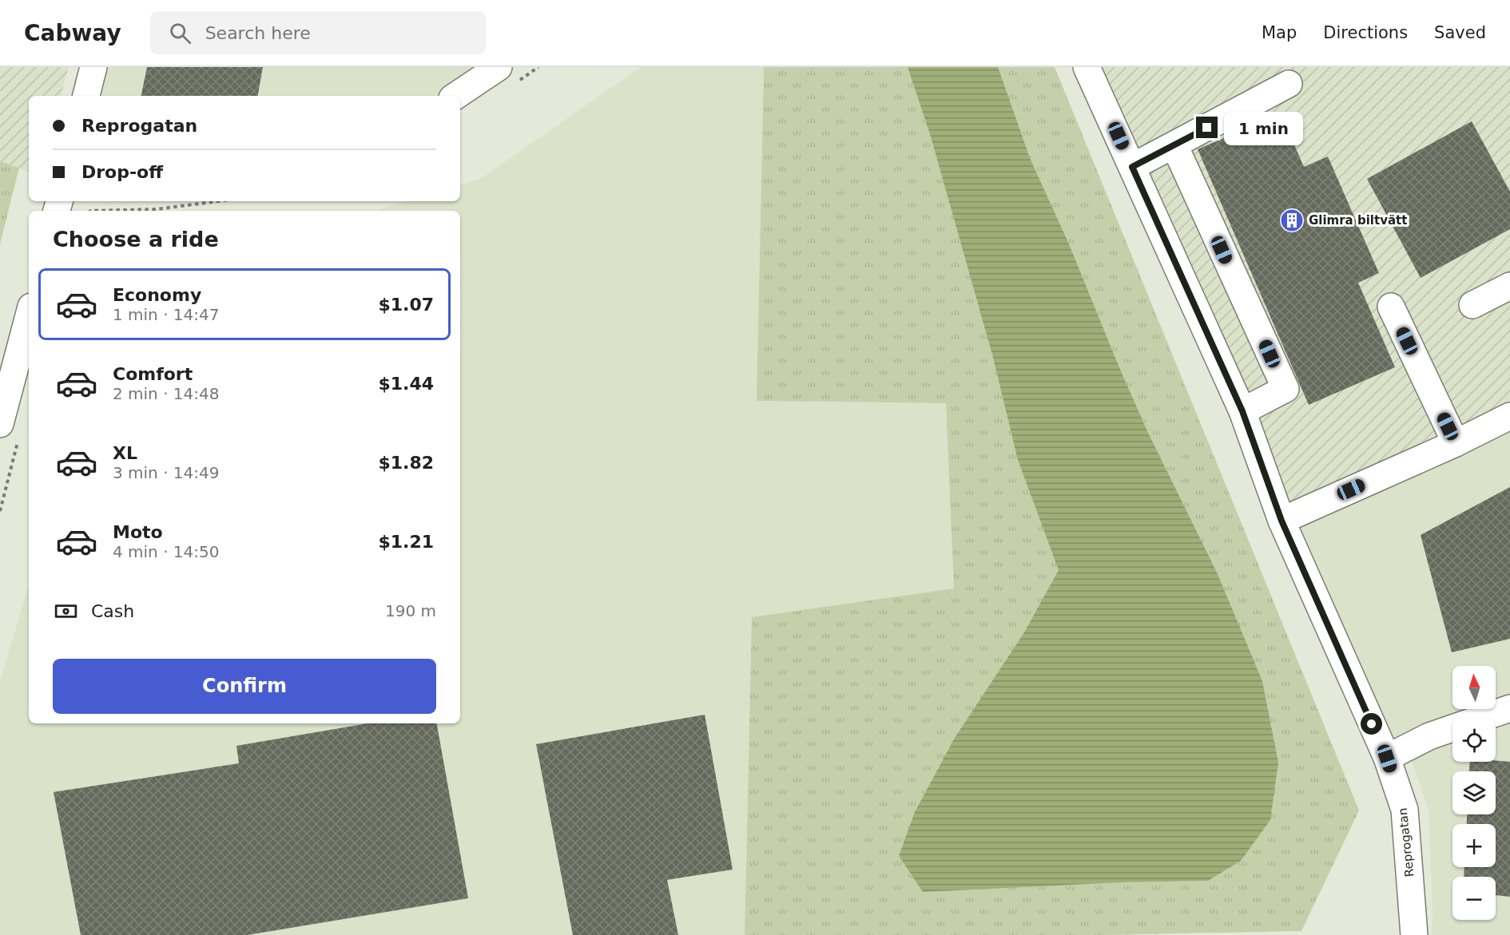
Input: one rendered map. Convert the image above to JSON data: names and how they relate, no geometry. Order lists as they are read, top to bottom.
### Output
{
  "streets": {
    "street": ["Reprogatan"]
  },
  "places": {
    "building": ["Glimra biltvätt"]
  },
  "north": "top",
  "page": {
    "header": "Cabway",
    "search": "Search here",
    "nav": ["Map", "Directions", "Saved"],
    "banner": ["Reprogatan", "Drop-off"],
    "bubble": "1 min",
    "heading": "Choose a ride",
    "list": [
      {
        "name": "Economy",
        "note": "1 min · 14:47",
        "value": "$1.07"
      },
      {
        "name": "Comfort",
        "note": "2 min · 14:48",
        "value": "$1.44"
      },
      {
        "name": "XL",
        "note": "3 min · 14:49",
        "value": "$1.82"
      },
      {
        "name": "Moto",
        "note": "4 min · 14:50",
        "value": "$1.21"
      }
    ],
    "pay": ["Cash", "190 m"],
    "buttons": "Confirm",
    "map_buttons": ["+", "−"]
  }
}
